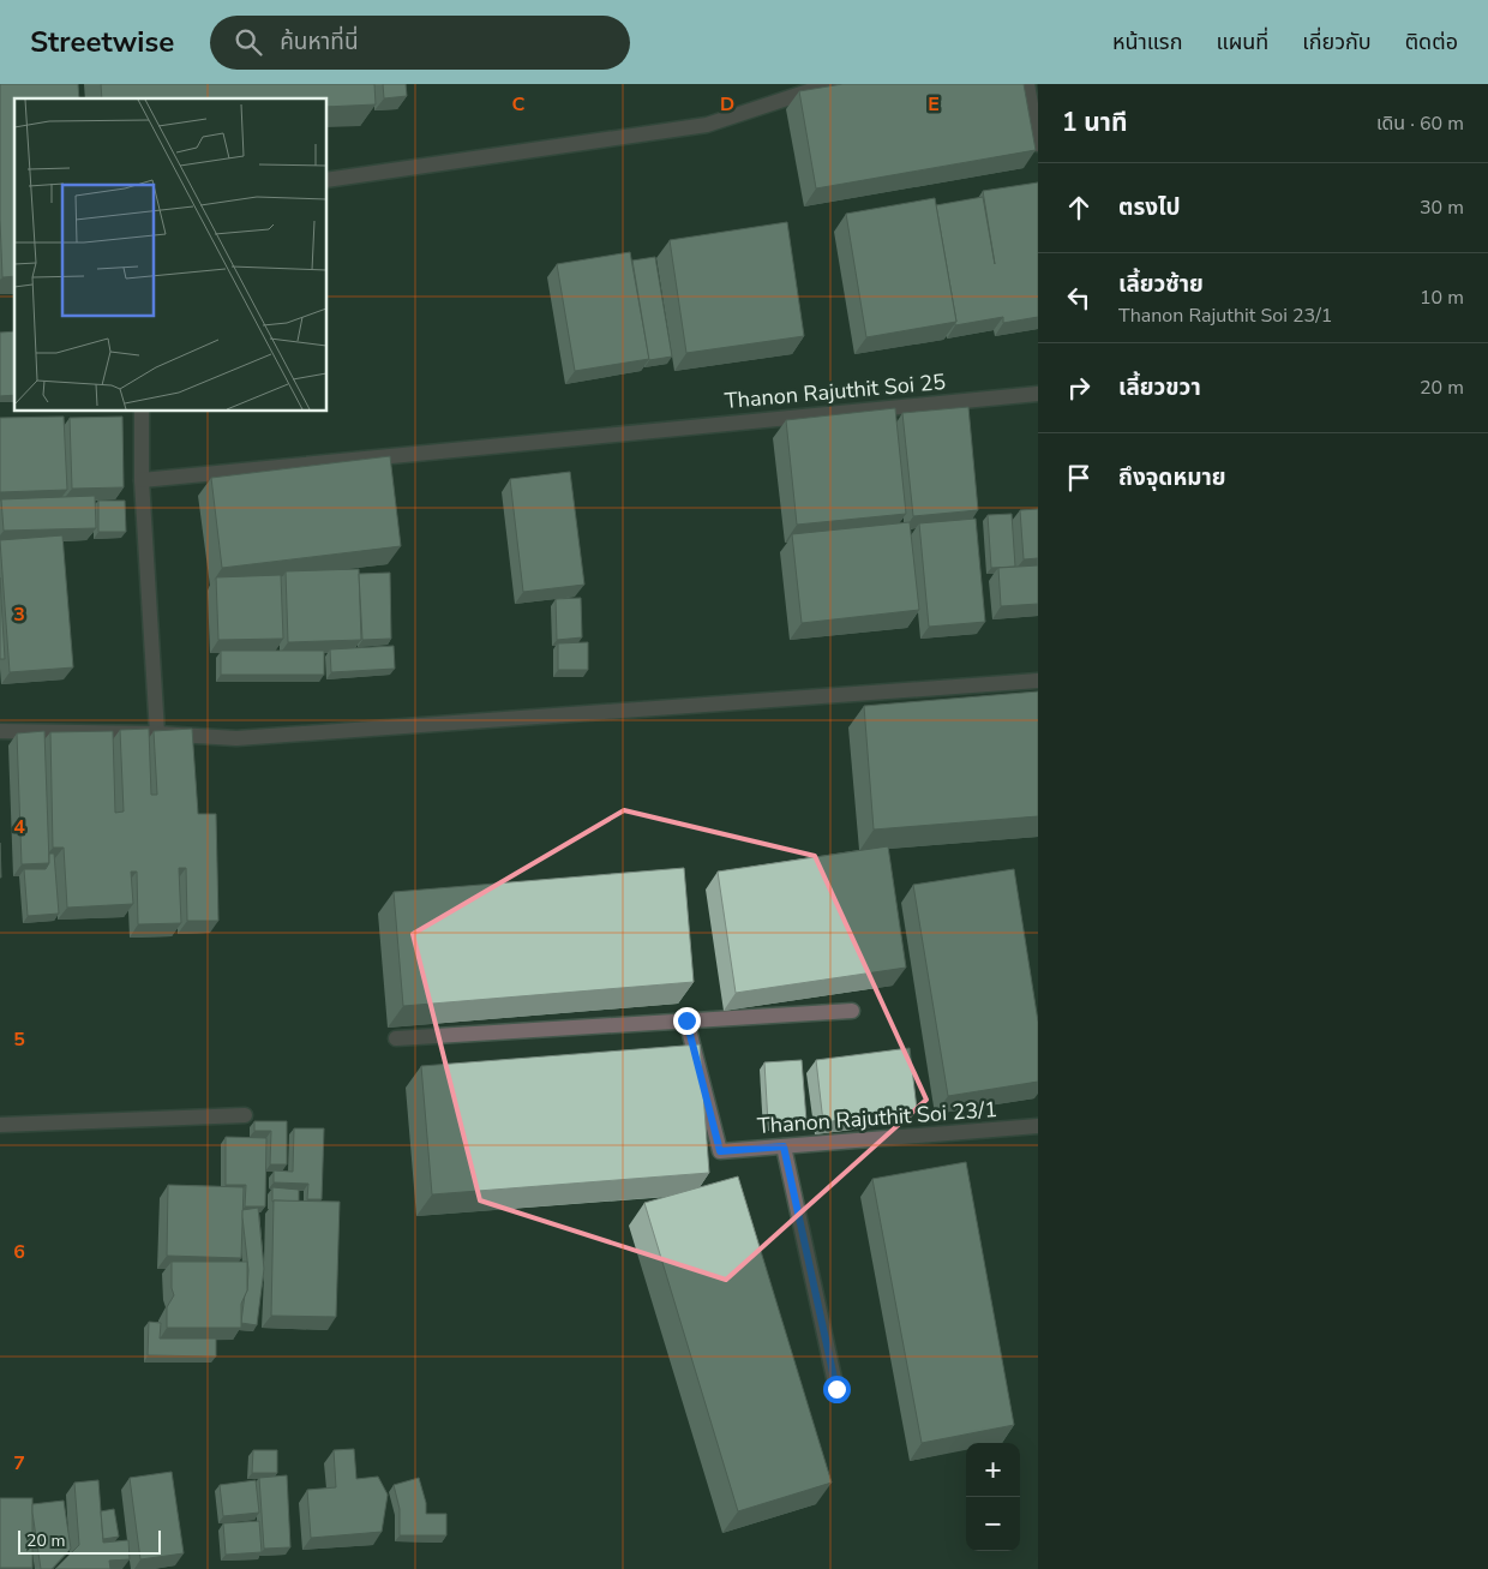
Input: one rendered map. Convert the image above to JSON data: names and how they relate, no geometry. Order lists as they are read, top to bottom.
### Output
{
  "streets": {
    "street": ["Thanon Rajuthit Soi 25", "Thanon Rajuthit Soi 23/1"]
  },
  "scale_bar": "20 m",
  "page": {
    "header": "Streetwise",
    "search": "ค้นหาที่นี่",
    "nav": [
      "หน้าแรก",
      "แผนที่",
      "เกี่ยวกับ",
      "ติดต่อ"
    ],
    "heading": ["1 นาที", "เดิน · 60 m"],
    "list": [
      ["ตรงไป", "30 m"],
      ["เลี้ยวซ้าย", "Thanon Rajuthit Soi 23/1", "10 m"],
      ["เลี้ยวขวา", "20 m"],
      "ถึงจุดหมาย"
    ],
    "map_buttons": ["+", "−"],
    "scale": "20 m"
  },
  "grid": {
    "columns": ["C", "D", "E"],
    "rows": [
      "3",
      "4",
      "5",
      "6",
      "7"
    ]
  }
}
